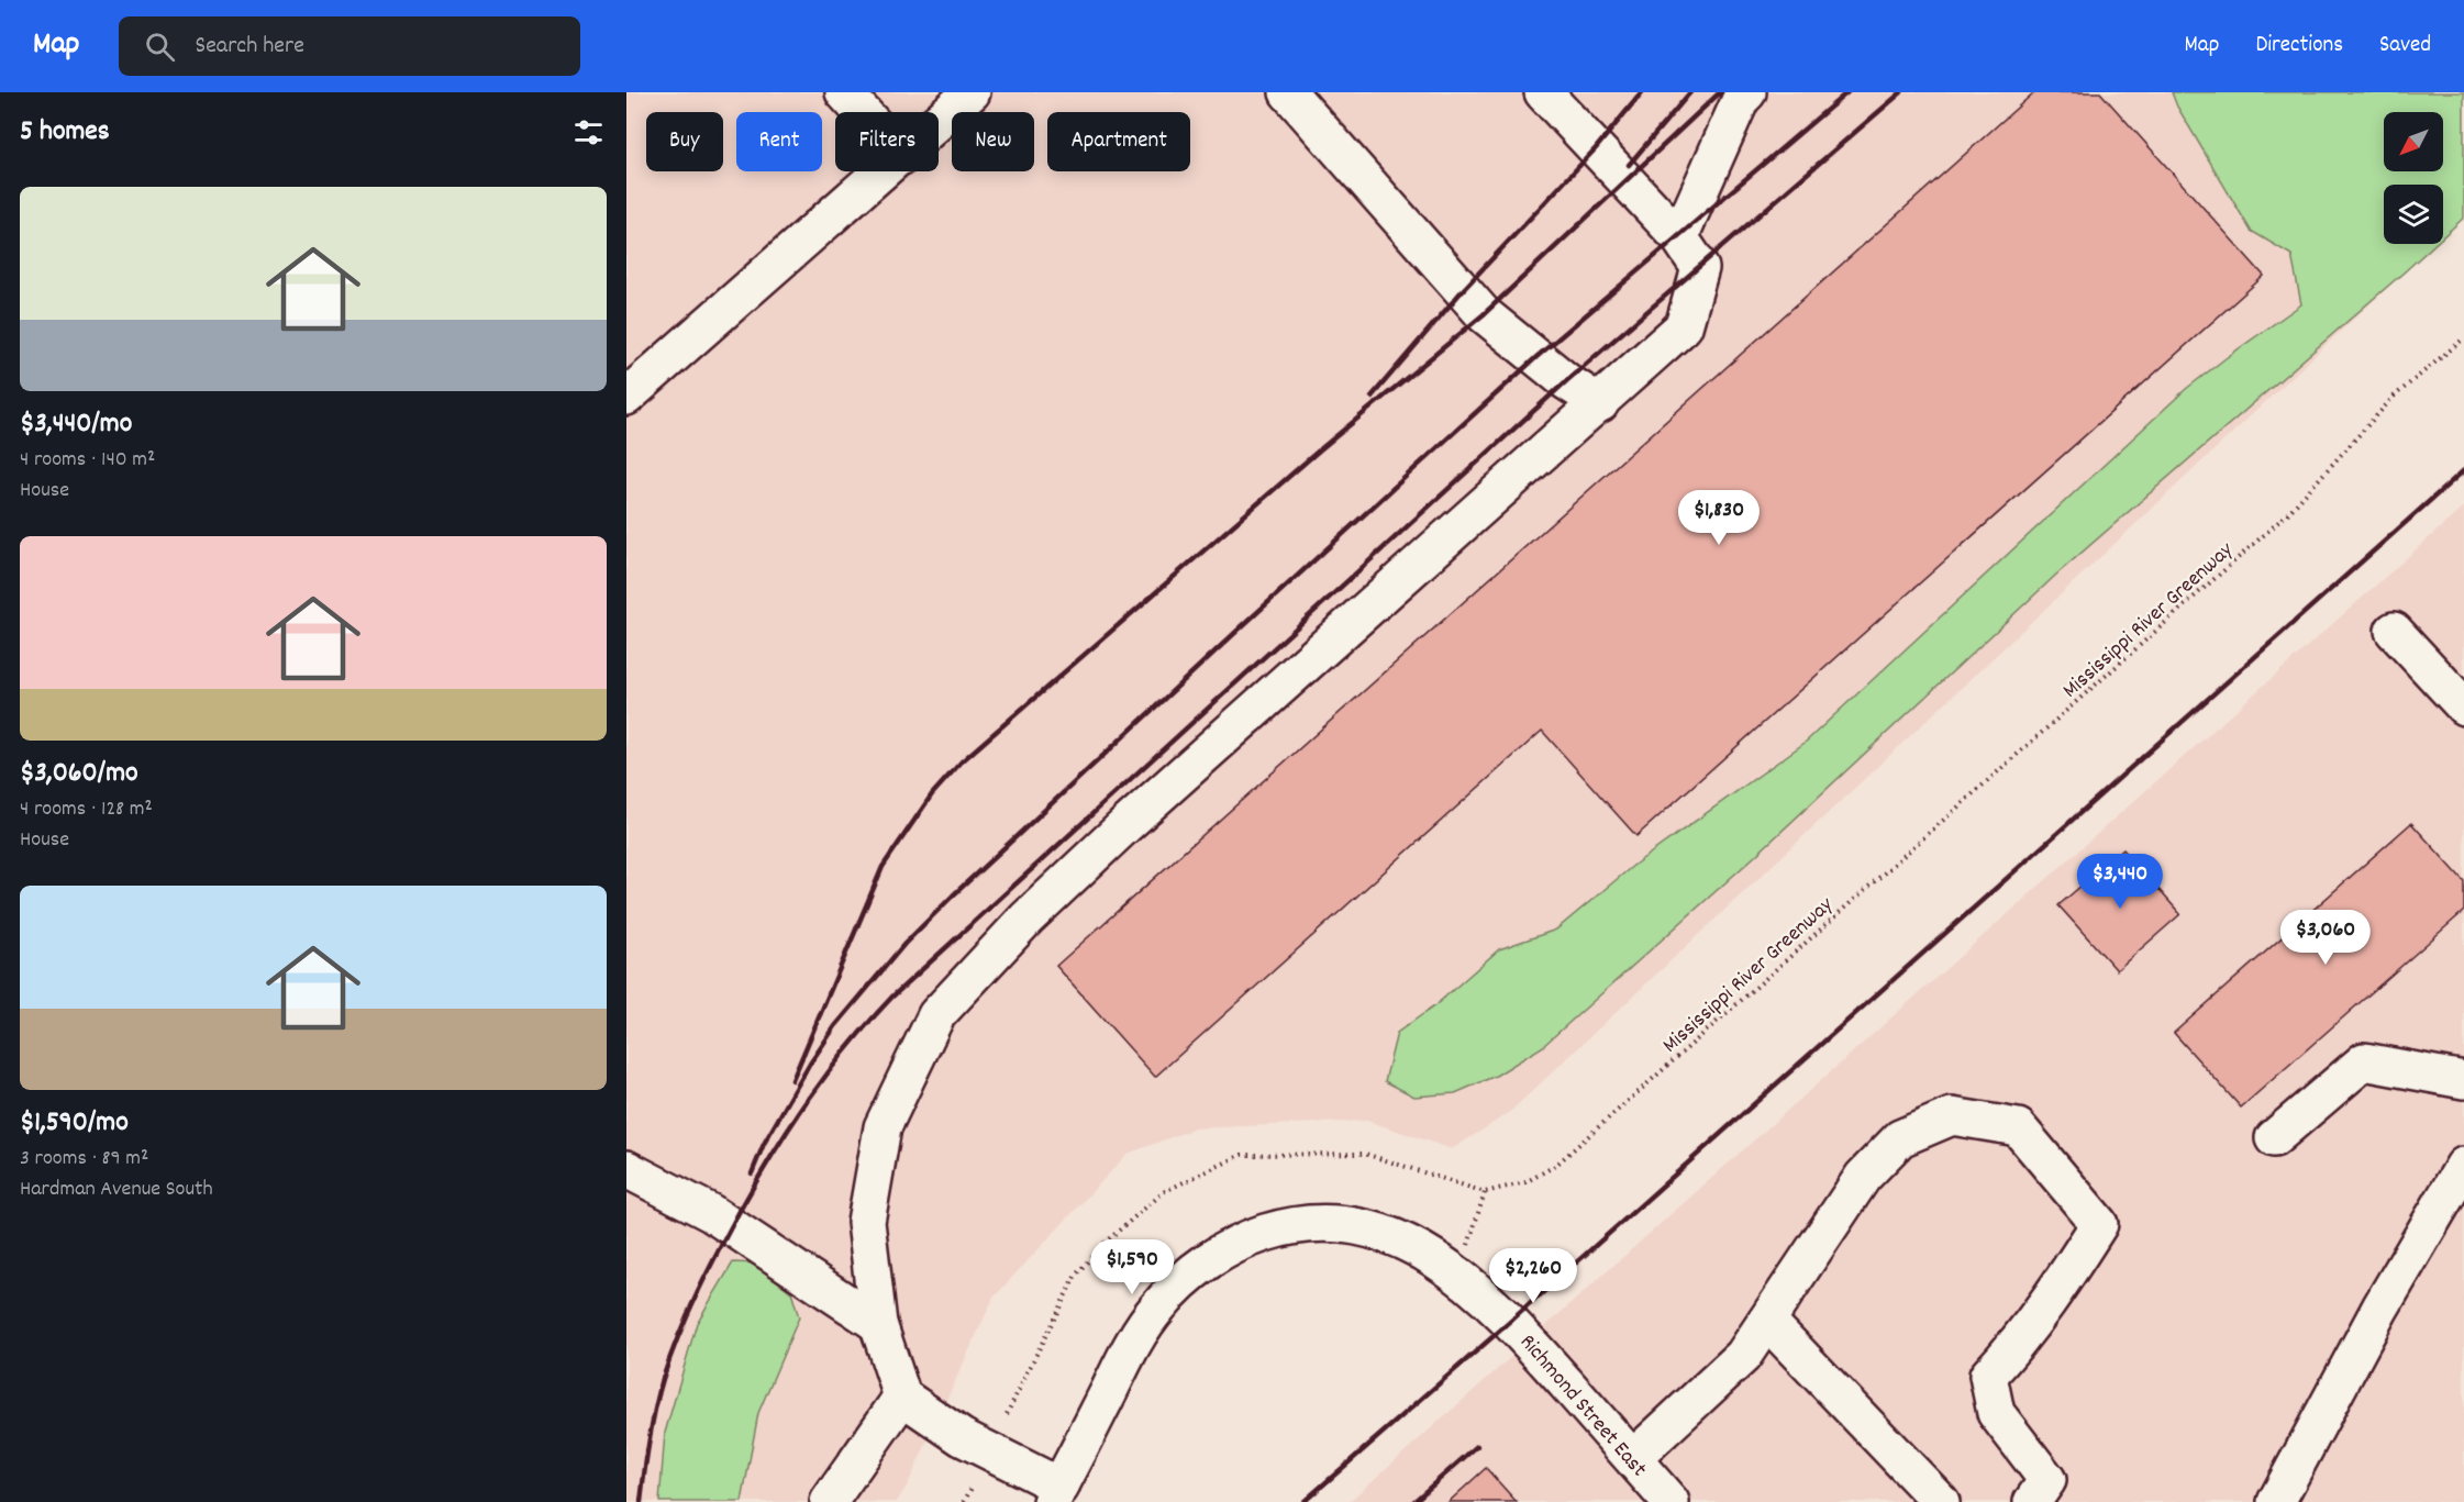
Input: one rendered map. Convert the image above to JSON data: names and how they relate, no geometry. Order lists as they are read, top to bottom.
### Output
{
  "streets": {
    "street": ["Richmond Street East"],
    "path": ["Mississippi River Greenway"]
  },
  "north": "bottom left",
  "page": {
    "header": "Map",
    "search": "Search here",
    "nav": ["Map", "Directions", "Saved"],
    "heading": "5 homes",
    "chip": [
      "Buy",
      "Rent",
      "Filters",
      "New",
      "Apartment"
    ],
    "list": [
      {
        "name": "$3,440/mo",
        "note": "4 rooms · 140 m² · House"
      },
      {
        "name": "$3,060/mo",
        "note": "4 rooms · 128 m² · House"
      },
      {
        "name": "$1,590/mo",
        "note": "3 rooms · 89 m² · Hardman Avenue South"
      }
    ],
    "price": [
      "$1,830",
      "$3,440",
      "$3,060",
      "$1,590",
      "$2,260"
    ]
  }
}
